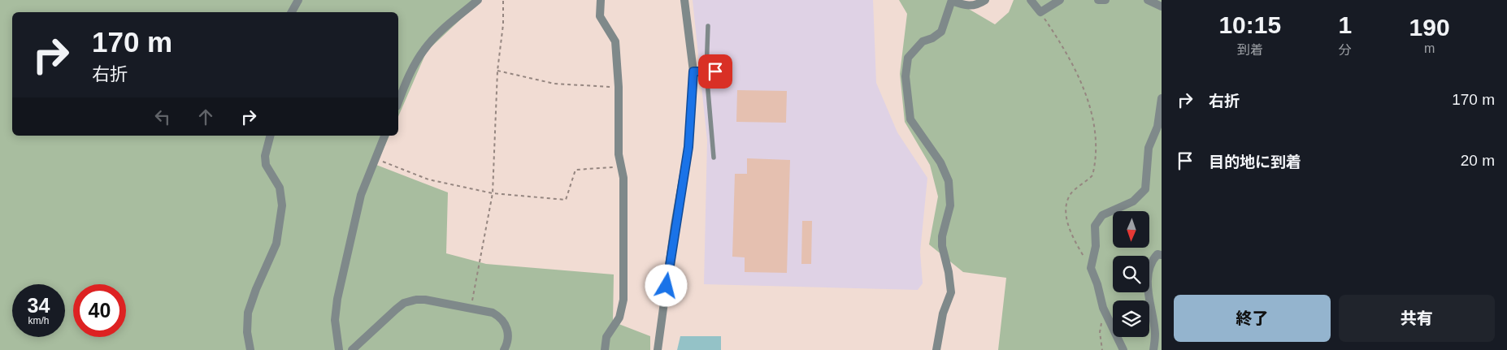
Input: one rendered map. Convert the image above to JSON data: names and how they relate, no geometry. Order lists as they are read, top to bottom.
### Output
{
  "north": "bottom",
  "page": {
    "eta": [
      "10:15",
      "到着",
      "1",
      "分",
      "190",
      "m"
    ],
    "turn": ["170 m", "右折"],
    "list": [
      {
        "name": "右折",
        "value": "170 m"
      },
      {
        "name": "目的地に到着",
        "value": "20 m"
      }
    ],
    "speed": "34 km/h",
    "limit": "40",
    "buttons": ["終了", "共有"]
  }
}
